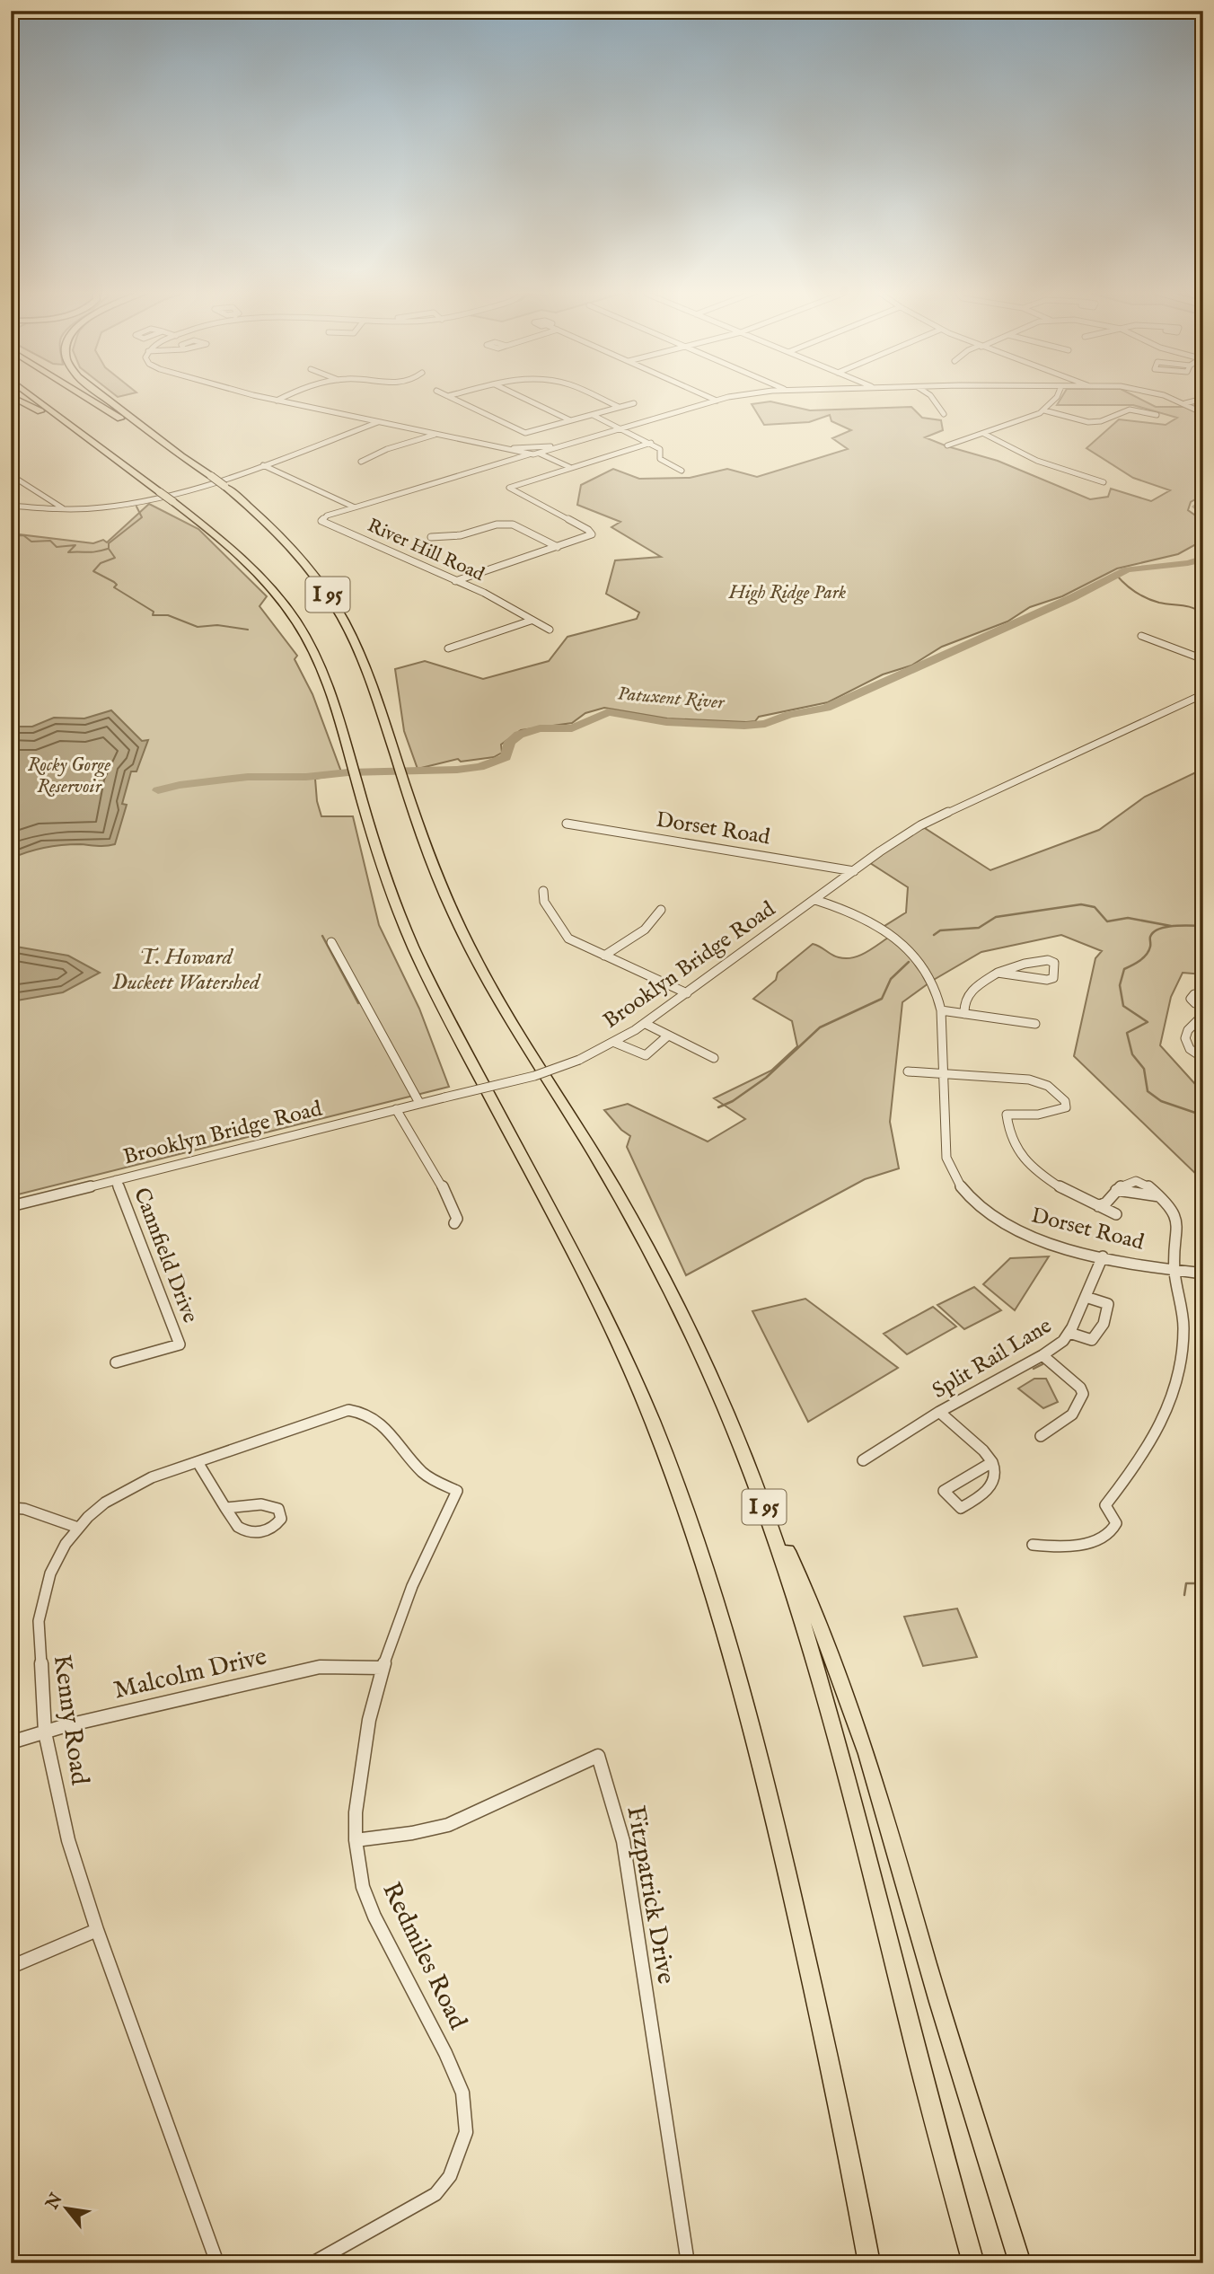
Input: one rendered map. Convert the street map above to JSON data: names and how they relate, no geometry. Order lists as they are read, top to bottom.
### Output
{
  "streets": {
    "highway": ["I 95"],
    "street": [
      "River Hill Road",
      "Dorset Road",
      "Brooklyn Bridge Road",
      "Cannfield Drive",
      "Split Rail Lane",
      "Malcolm Drive",
      "Kenny Road",
      "Fitzpatrick Drive",
      "Redmiles Road"
    ]
  },
  "crossings": [
    ["Dorset Road", "Brooklyn Bridge Road"],
    ["Dorset Road", "Split Rail Lane"],
    ["Brooklyn Bridge Road", "Cannfield Drive"],
    ["Malcolm Drive", "Kenny Road"],
    ["Malcolm Drive", "Redmiles Road"],
    ["Kenny Road", "Redmiles Road"],
    ["Fitzpatrick Drive", "Redmiles Road"]
  ],
  "water": ["Patuxent River", "Rocky Gorge Reservoir"],
  "parks": ["High Ridge Park", "T. Howard Duckett Watershed"],
  "north": "top left"
}
